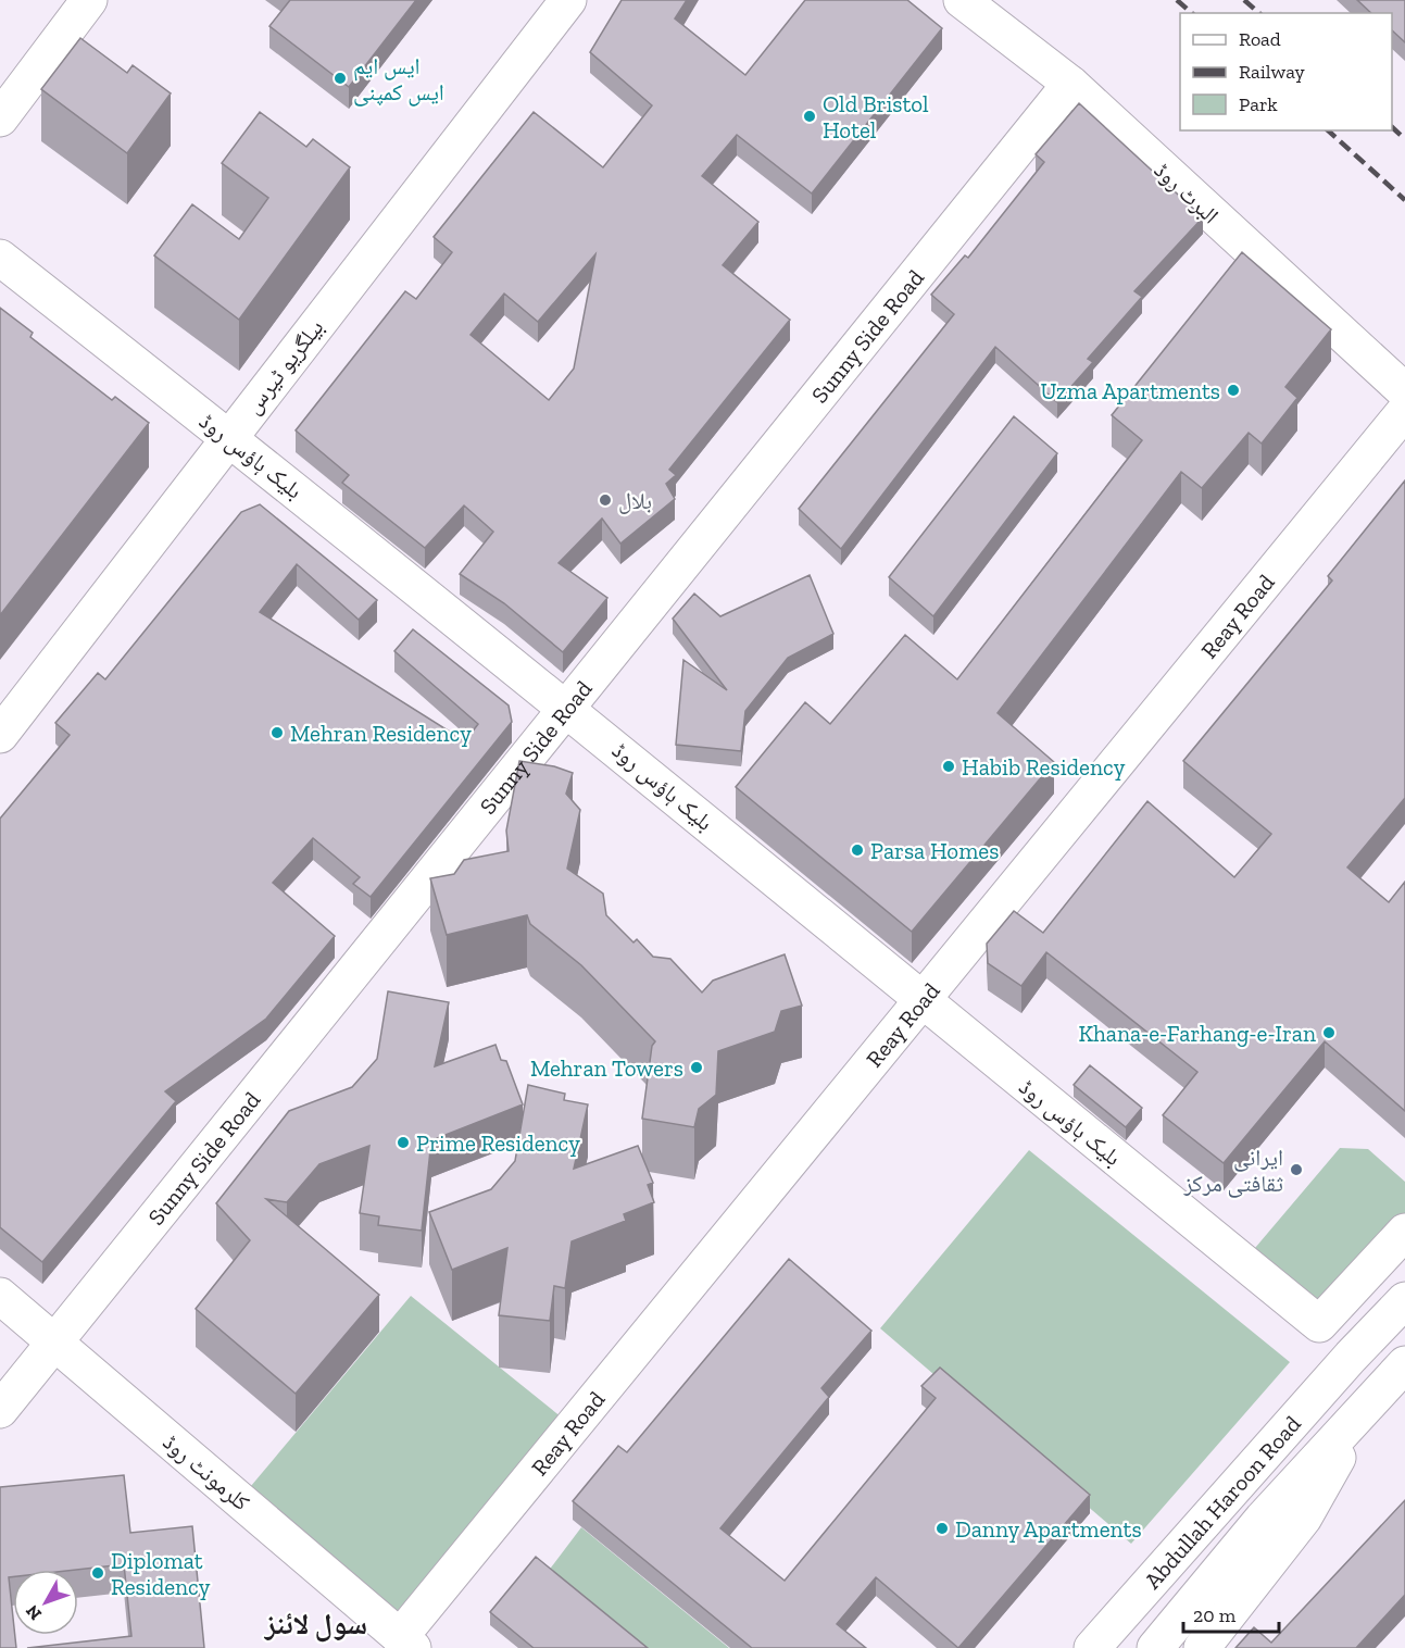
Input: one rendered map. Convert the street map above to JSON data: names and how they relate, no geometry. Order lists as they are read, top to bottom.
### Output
{
  "streets": {
    "street": [
      "البرٹ روڈ",
      "Sunny Side Road",
      "بیلگریو ٹیرس",
      "بلیک ہاؤس روڈ",
      "Reay Road",
      "کلرمونٹ روڈ",
      "Abdullah Haroon Road"
    ]
  },
  "crossings": [
    ["البرٹ روڈ", "Sunny Side Road"],
    ["Sunny Side Road", "بلیک ہاؤس روڈ"],
    ["Sunny Side Road", "کلرمونٹ روڈ"],
    ["بیلگریو ٹیرس", "بلیک ہاؤس روڈ"],
    ["بلیک ہاؤس روڈ", "Reay Road"],
    ["Reay Road", "کلرمونٹ روڈ"]
  ],
  "districts": ["سول لائنز"],
  "places": [
    "ایس ایم ایس کمپنی",
    "Old Bristol Hotel",
    "Uzma Apartments",
    "بلال",
    "Mehran Residency",
    "Habib Residency",
    "Parsa Homes",
    "Khana-e-Farhang-e-Iran",
    "Mehran Towers",
    "Prime Residency",
    "ایرانی ثقافتی مرکز",
    "Danny Apartments",
    "Diplomat Residency"
  ],
  "legend": ["Road", "Railway", "Park"],
  "scale_bar": "20 m",
  "north": "bottom left"
}
